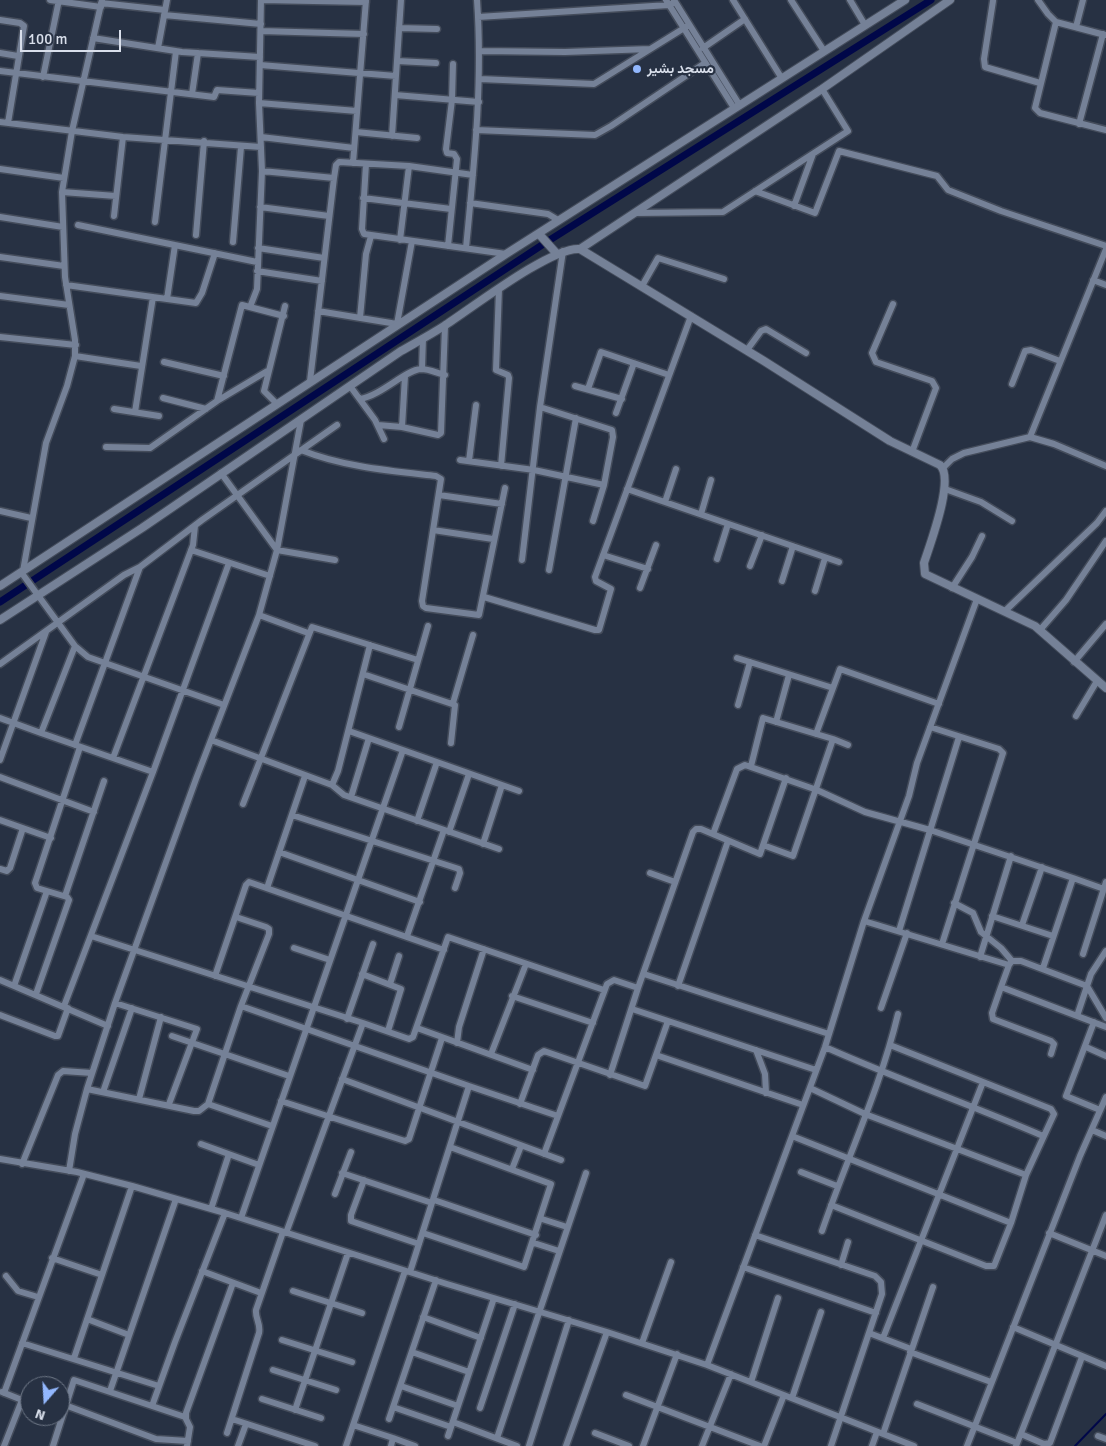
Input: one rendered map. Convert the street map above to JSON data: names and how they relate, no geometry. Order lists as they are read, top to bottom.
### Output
{
  "places": ["مسجد بشیر"],
  "scale_bar": "100 m",
  "north": "bottom"
}
